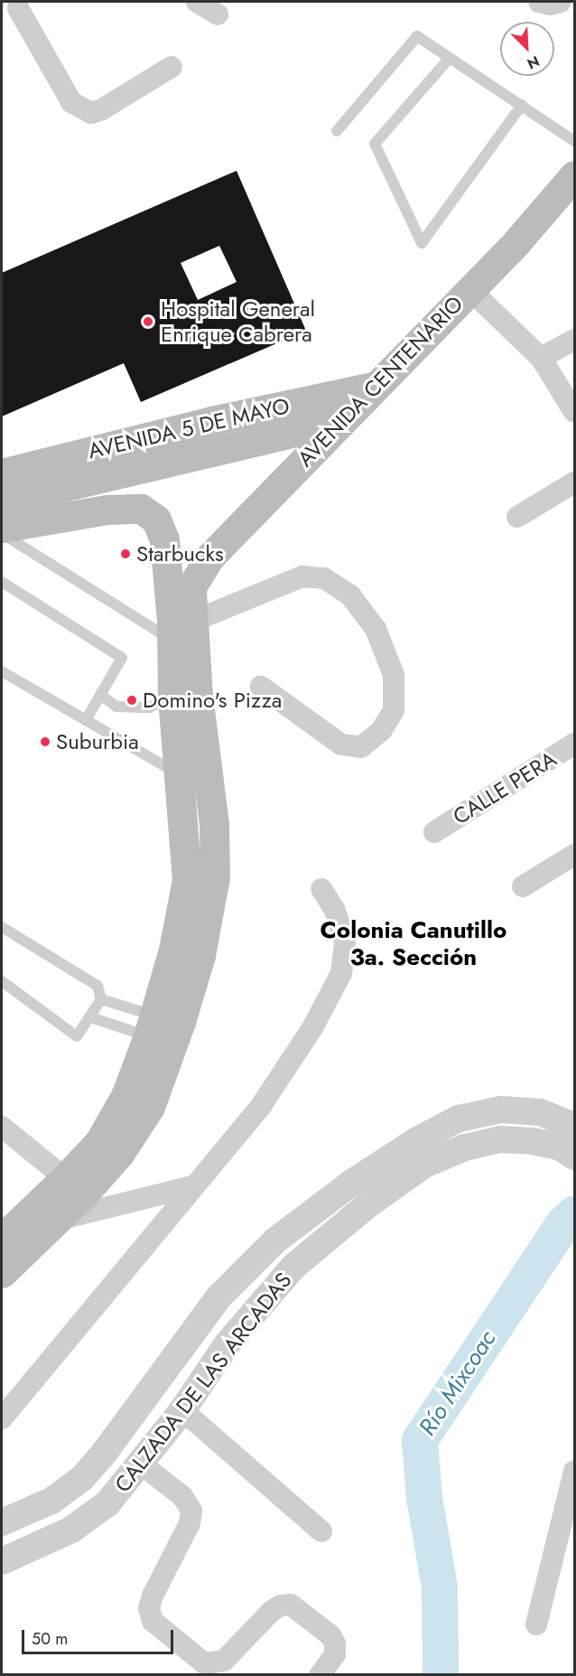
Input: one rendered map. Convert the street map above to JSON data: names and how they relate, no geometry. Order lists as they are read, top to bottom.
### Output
{
  "streets": {
    "main road": ["AVENIDA CENTENARIO", "AVENIDA 5 DE MAYO"],
    "street": ["CALLE PERA", "CALZADA DE LAS ARCADAS"]
  },
  "crossings": [
    ["AVENIDA CENTENARIO", "AVENIDA 5 DE MAYO"]
  ],
  "districts": ["Colonia Canutillo 3a. Sección"],
  "water": ["Río Mixcoac"],
  "places": [
    "Hospital General Enrique Cabrera",
    "Starbucks",
    "Domino's Pizza",
    "Suburbia"
  ],
  "scale_bar": "50 m",
  "north": "bottom right"
}
